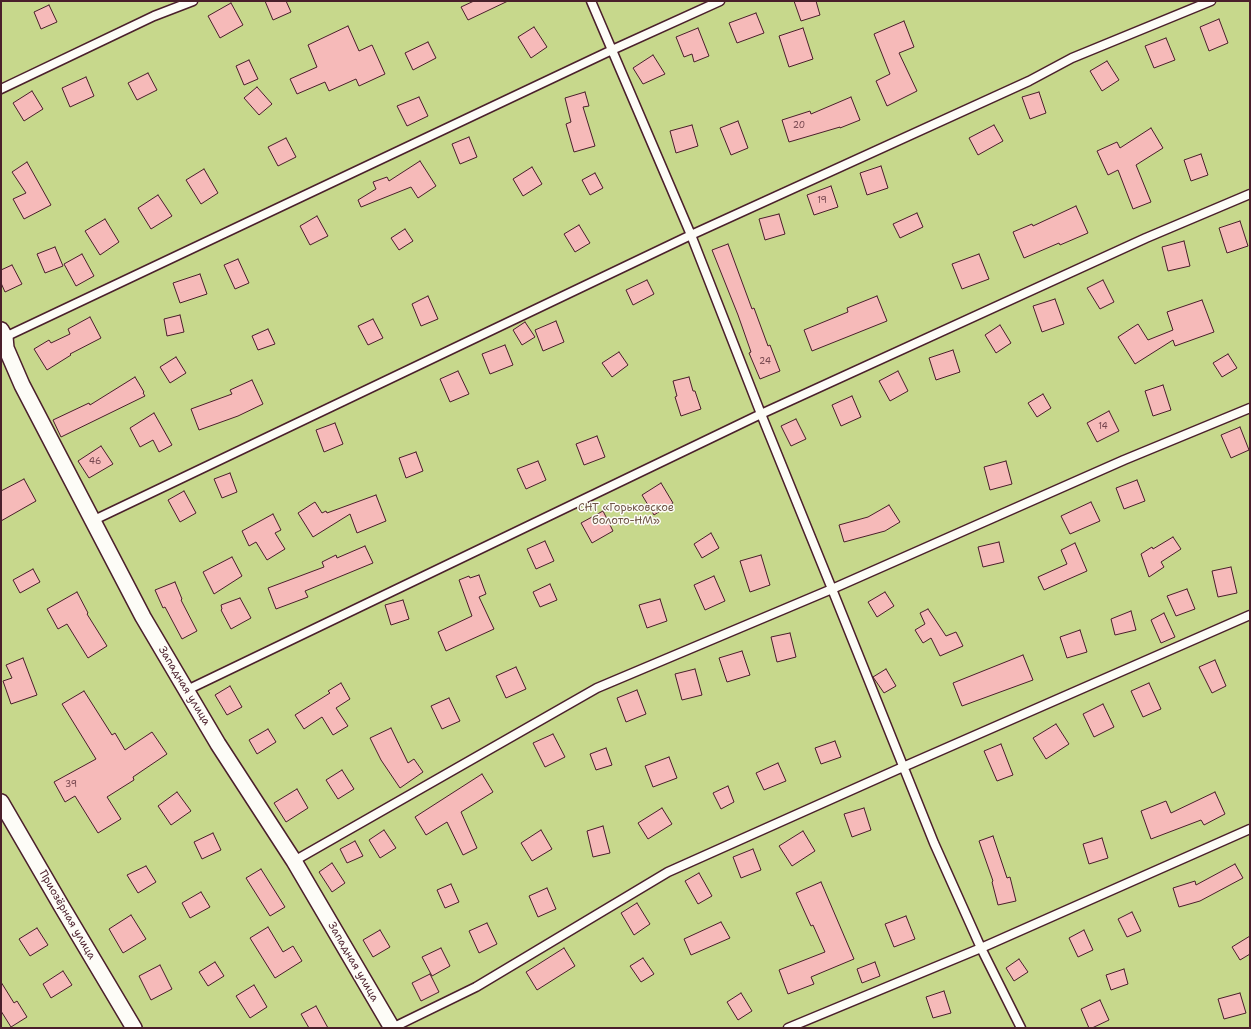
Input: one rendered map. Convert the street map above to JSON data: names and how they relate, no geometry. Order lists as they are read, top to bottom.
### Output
{
  "streets": {
    "street": ["Западная улица", "Приозёрная улица"]
  },
  "parks": ["СНТ «Горьковское болото-НМ»"],
  "house_numbers": [
    "20",
    "19",
    "24",
    "14",
    "46",
    "39"
  ]
}
